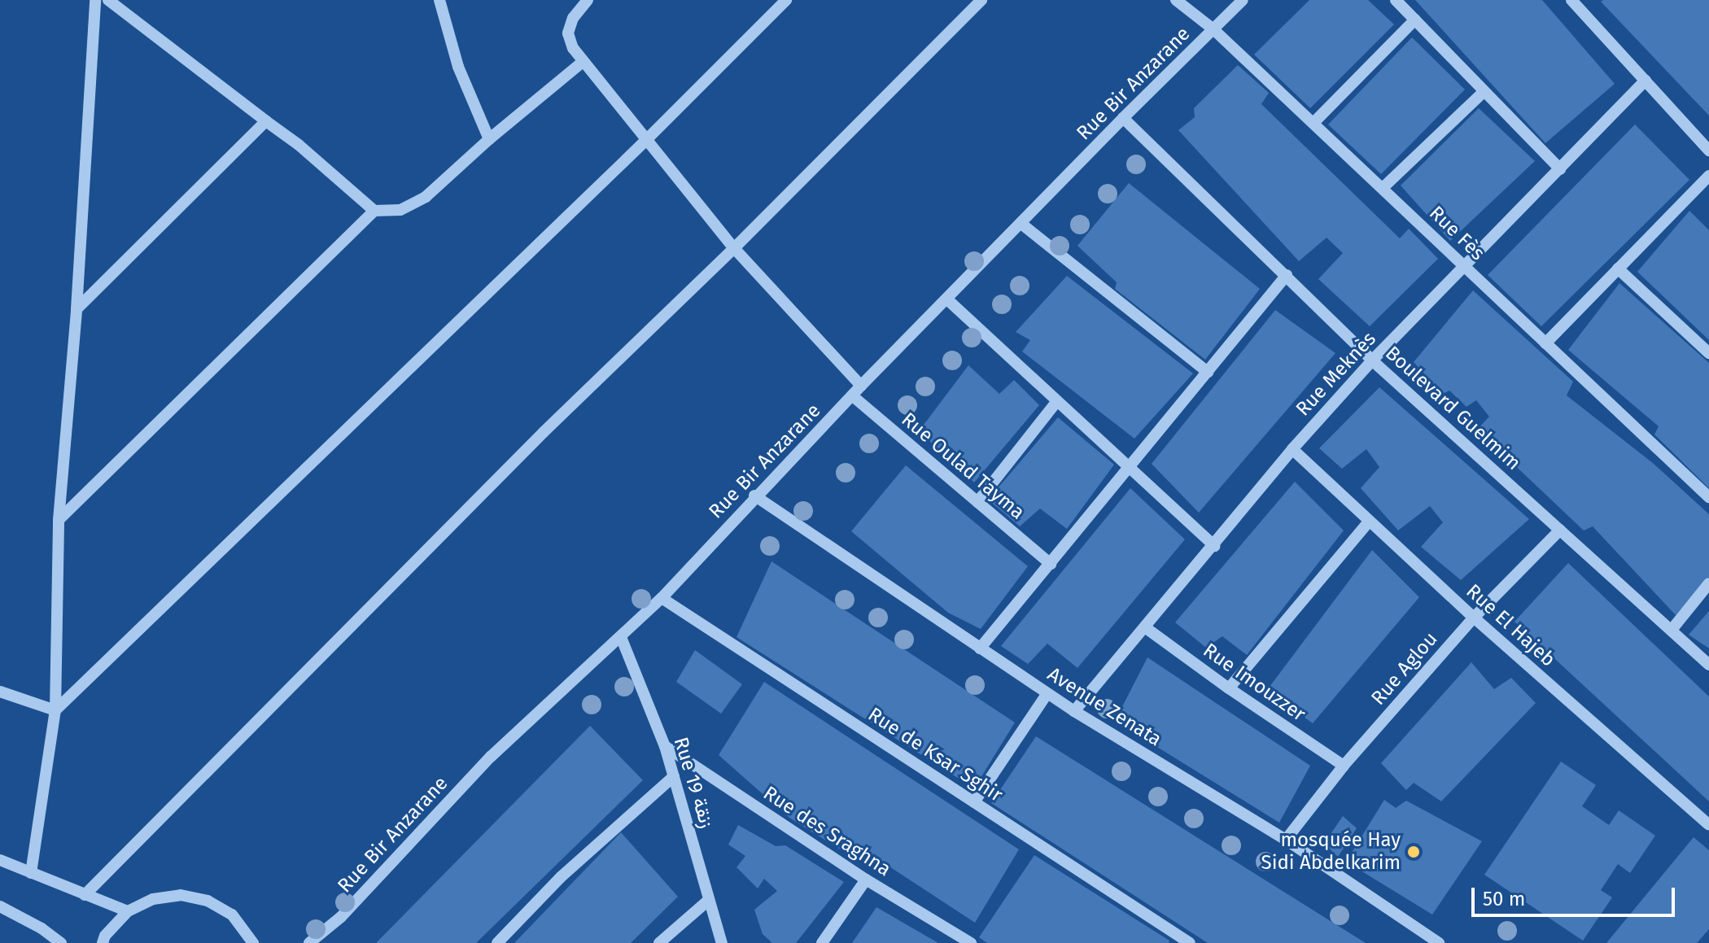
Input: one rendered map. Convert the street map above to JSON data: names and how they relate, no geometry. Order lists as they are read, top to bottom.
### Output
{
  "streets": {
    "street": [
      "Rue Bir Anzarane",
      "Rue Fès",
      "Rue Meknès",
      "Boulevard Guelmim",
      "Rue Oulad Tayma",
      "Rue El Hajeb",
      "Rue Aglou",
      "Rue Imouzzer",
      "Avenue Zenata",
      "Rue de Ksar Sghir",
      "Rue 19 زنقة",
      "Rue des Sraghna"
    ]
  },
  "crossings": [
    ["Rue Bir Anzarane", "Rue Fès"],
    ["Rue Bir Anzarane", "Boulevard Guelmim"],
    ["Rue Bir Anzarane", "Rue Oulad Tayma"],
    ["Rue Bir Anzarane", "Avenue Zenata"],
    ["Rue Bir Anzarane", "Rue de Ksar Sghir"],
    ["Rue Bir Anzarane", "Rue 19 زنقة"],
    ["Rue Fès", "Rue Meknès"],
    ["Rue Meknès", "Boulevard Guelmim"],
    ["Rue Meknès", "Rue El Hajeb"],
    ["Rue Meknès", "Rue Imouzzer"],
    ["Rue Meknès", "Avenue Zenata"],
    ["Boulevard Guelmim", "Rue Aglou"],
    ["Rue El Hajeb", "Rue Aglou"],
    ["Rue Aglou", "Rue Imouzzer"],
    ["Rue Aglou", "Avenue Zenata"],
    ["Rue 19 زنقة", "Rue des Sraghna"]
  ],
  "places": ["mosquée Hay Sidi Abdelkarim"],
  "scale_bar": "50 m"
}
